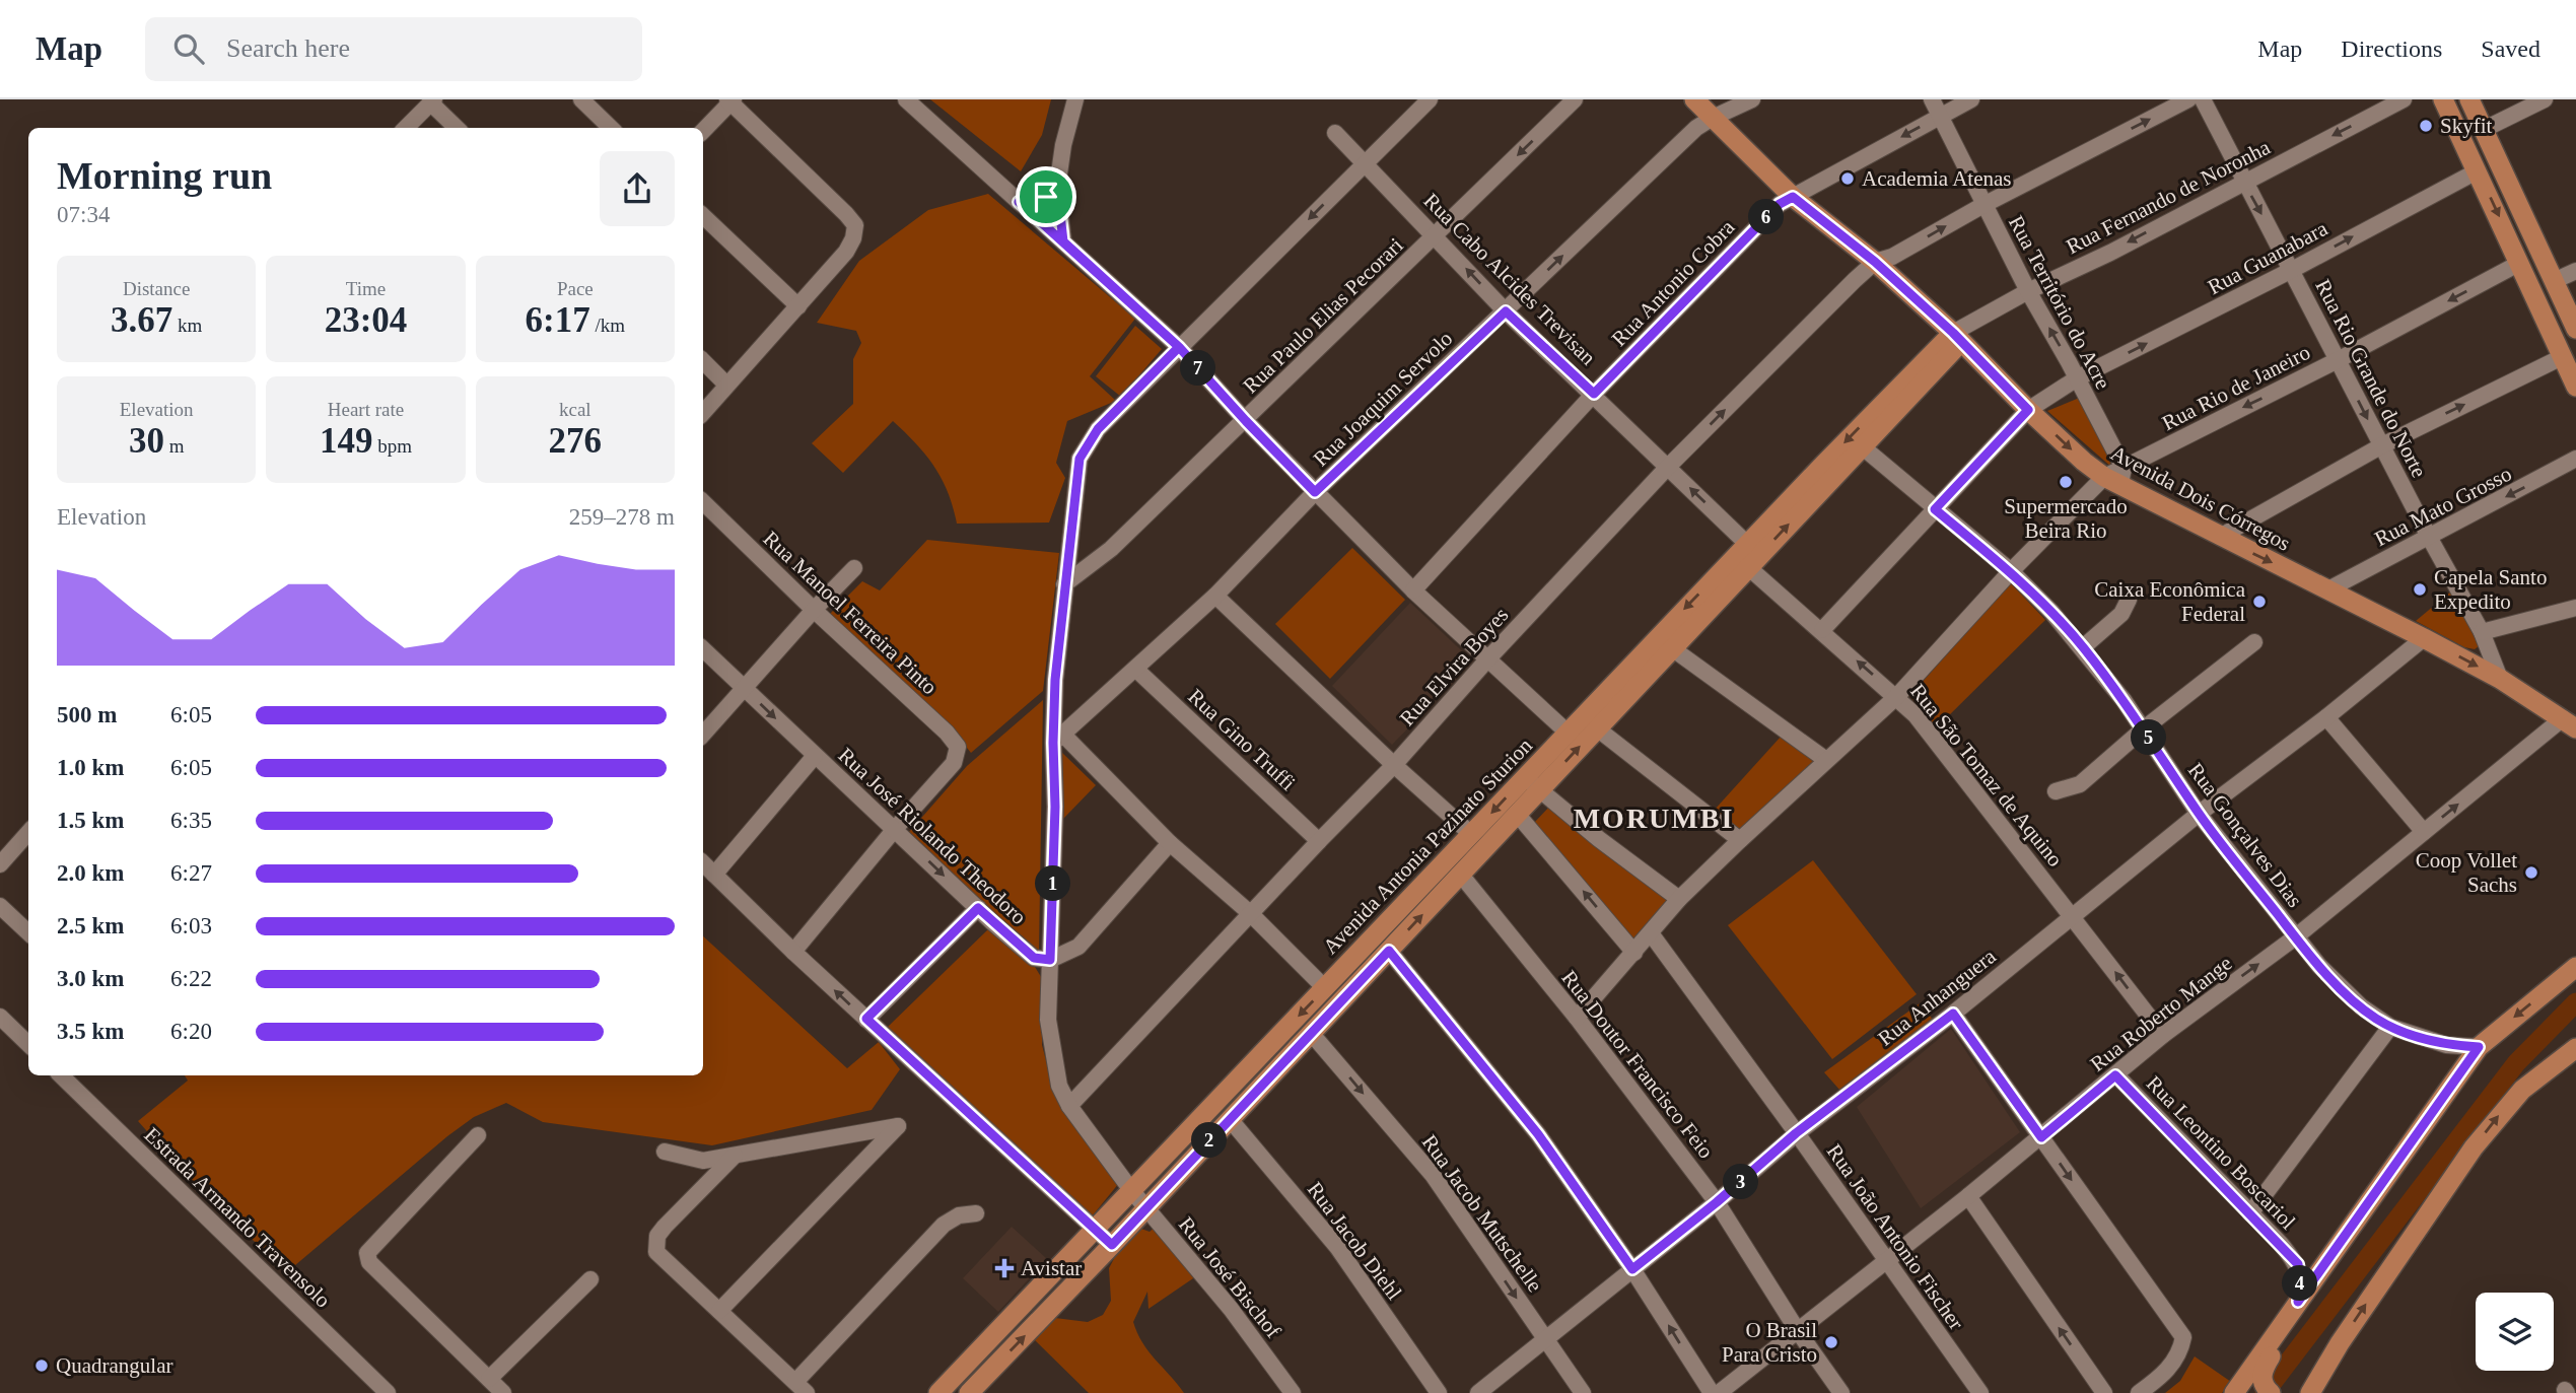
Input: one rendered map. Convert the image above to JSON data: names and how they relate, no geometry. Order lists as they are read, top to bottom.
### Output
{
  "streets": {
    "main road": ["Avenida Dois Córregos", "Avenida Antonia Pazinato Sturion"],
    "street": [
      "Rua Fernando de Noronha",
      "Rua Guanabara",
      "Rua Cabo Alcides Trevisan",
      "Rua Antonio Cobra",
      "Rua Território do Acre",
      "Rua Paulo Elias Pecorari",
      "Rua Rio Grande do Norte",
      "Rua Rio de Janeiro",
      "Rua Joaquim Servolo",
      "Rua Mato Grosso",
      "Rua Manoel Ferreira Pinto",
      "Rua Elvira Boyes",
      "Rua Gino Truffi",
      "Rua São Tomaz de Aquino",
      "Rua Gonçalves Dias",
      "Rua José Riolando Theodoro",
      "Rua Anhanguera",
      "Rua Roberto Mange",
      "Rua Doutor Francisco Feio",
      "Rua Leontino Boscariol",
      "Rua Jacob Mutschelle",
      "Estrada Armando Travensolo",
      "Rua João Antonio Fischer",
      "Rua Jacob Diehl",
      "Rua José Bischof"
    ]
  },
  "crossings": [
    ["Rua Fernando de Noronha", "Rua Território do Acre"],
    ["Rua Fernando de Noronha", "Rua Rio Grande do Norte"],
    ["Rua Fernando de Noronha", "Avenida Dois Córregos"],
    ["Rua Fernando de Noronha", "Avenida Antonia Pazinato Sturion"],
    ["Rua Guanabara", "Rua Território do Acre"],
    ["Rua Guanabara", "Rua Rio Grande do Norte"],
    ["Rua Guanabara", "Avenida Dois Córregos"],
    ["Rua Guanabara", "Rua São Tomaz de Aquino"],
    ["Rua Guanabara", "Rua Gonçalves Dias"],
    ["Rua Cabo Alcides Trevisan", "Rua Antonio Cobra"],
    ["Rua Cabo Alcides Trevisan", "Rua Paulo Elias Pecorari"],
    ["Rua Cabo Alcides Trevisan", "Rua Joaquim Servolo"],
    ["Rua Cabo Alcides Trevisan", "Rua Elvira Boyes"],
    ["Rua Cabo Alcides Trevisan", "Avenida Antonia Pazinato Sturion"],
    ["Rua Cabo Alcides Trevisan", "Rua José Bischof"],
    ["Rua Antonio Cobra", "Rua Território do Acre"],
    ["Rua Antonio Cobra", "Avenida Dois Córregos"],
    ["Rua Território do Acre", "Rua Rio de Janeiro"],
    ["Rua Território do Acre", "Avenida Dois Córregos"],
    ["Rua Território do Acre", "Rua Elvira Boyes"],
    ["Rua Paulo Elias Pecorari", "Rua José Bischof"],
    ["Rua Rio Grande do Norte", "Rua Rio de Janeiro"],
    ["Rua Rio Grande do Norte", "Avenida Dois Córregos"],
    ["Rua Rio Grande do Norte", "Rua Mato Grosso"],
    ["Rua Rio de Janeiro", "Avenida Dois Córregos"],
    ["Rua Rio de Janeiro", "Rua São Tomaz de Aquino"],
    ["Rua Rio de Janeiro", "Rua Gonçalves Dias"],
    ["Rua Rio de Janeiro", "Rua Doutor Francisco Feio"],
    ["Rua Rio de Janeiro", "Rua João Antonio Fischer"],
    ["Rua Joaquim Servolo", "Avenida Dois Córregos"],
    ["Rua Joaquim Servolo", "Rua Gino Truffi"],
    ["Rua Joaquim Servolo", "Rua José Bischof"],
    ["Avenida Dois Córregos", "Rua Mato Grosso"],
    ["Avenida Dois Córregos", "Rua Elvira Boyes"],
    ["Avenida Dois Córregos", "Avenida Antonia Pazinato Sturion"],
    ["Avenida Dois Córregos", "Rua Anhanguera"],
    ["Avenida Dois Córregos", "Rua Roberto Mange"],
    ["Rua Manoel Ferreira Pinto", "Rua José Riolando Theodoro"],
    ["Rua Elvira Boyes", "Rua Gino Truffi"],
    ["Rua Elvira Boyes", "Rua José Bischof"],
    ["Rua São Tomaz de Aquino", "Avenida Antonia Pazinato Sturion"],
    ["Rua São Tomaz de Aquino", "Rua Anhanguera"],
    ["Rua São Tomaz de Aquino", "Rua Roberto Mange"],
    ["Rua Gonçalves Dias", "Avenida Antonia Pazinato Sturion"],
    ["Rua Gonçalves Dias", "Rua Anhanguera"],
    ["Rua Gonçalves Dias", "Rua Roberto Mange"],
    ["Rua José Riolando Theodoro", "Rua José Bischof"],
    ["Avenida Antonia Pazinato Sturion", "Rua Doutor Francisco Feio"],
    ["Avenida Antonia Pazinato Sturion", "Rua Jacob Mutschelle"],
    ["Avenida Antonia Pazinato Sturion", "Rua Jacob Diehl"],
    ["Avenida Antonia Pazinato Sturion", "Rua José Bischof"],
    ["Rua Anhanguera", "Rua Doutor Francisco Feio"],
    ["Rua Anhanguera", "Rua Jacob Mutschelle"],
    ["Rua Anhanguera", "Rua João Antonio Fischer"],
    ["Rua Roberto Mange", "Rua Doutor Francisco Feio"],
    ["Rua Roberto Mange", "Rua Leontino Boscariol"],
    ["Rua Roberto Mange", "Rua João Antonio Fischer"]
  ],
  "one_way": [
    "Rua Fernando de Noronha",
    "Rua Guanabara",
    "Rua Cabo Alcides Trevisan",
    "Rua Elvira Boyes",
    "Rua José Riolando Theodoro"
  ],
  "districts": ["MORUMBI"],
  "places": {
    "other": [
      "Skyfit",
      "Academia Atenas",
      "Supermercado Beira Rio",
      "Capela Santo Expedito",
      "Caixa Econômica Federal",
      "Coop Vollet Sachs",
      "O Brasil Para Cristo",
      "Quadrangular"
    ],
    "health": ["Avistar"]
  },
  "page": {
    "header": "Map",
    "search": "Search here",
    "nav": ["Map", "Directions", "Saved"],
    "heading": ["Morning run", "07:34"],
    "pins": [
      "6",
      "7",
      "5",
      "1",
      "2",
      "3",
      "4"
    ],
    "stats": [
      ["Distance", "3.67 km"],
      ["Time", "23:04"],
      ["Pace", "6:17 /km"],
      ["Elevation", "30 m"],
      ["Heart rate", "149 bpm"],
      ["kcal", "276"]
    ],
    "chart": ["Elevation", "259–278 m"],
    "list": [
      {
        "name": "500 m",
        "note": "6:05"
      },
      {
        "name": "1.0 km",
        "note": "6:05"
      },
      {
        "name": "1.5 km",
        "note": "6:35"
      },
      {
        "name": "2.0 km",
        "note": "6:27"
      },
      {
        "name": "2.5 km",
        "note": "6:03"
      },
      {
        "name": "3.0 km",
        "note": "6:22"
      },
      {
        "name": "3.5 km",
        "note": "6:20"
      }
    ]
  }
}
